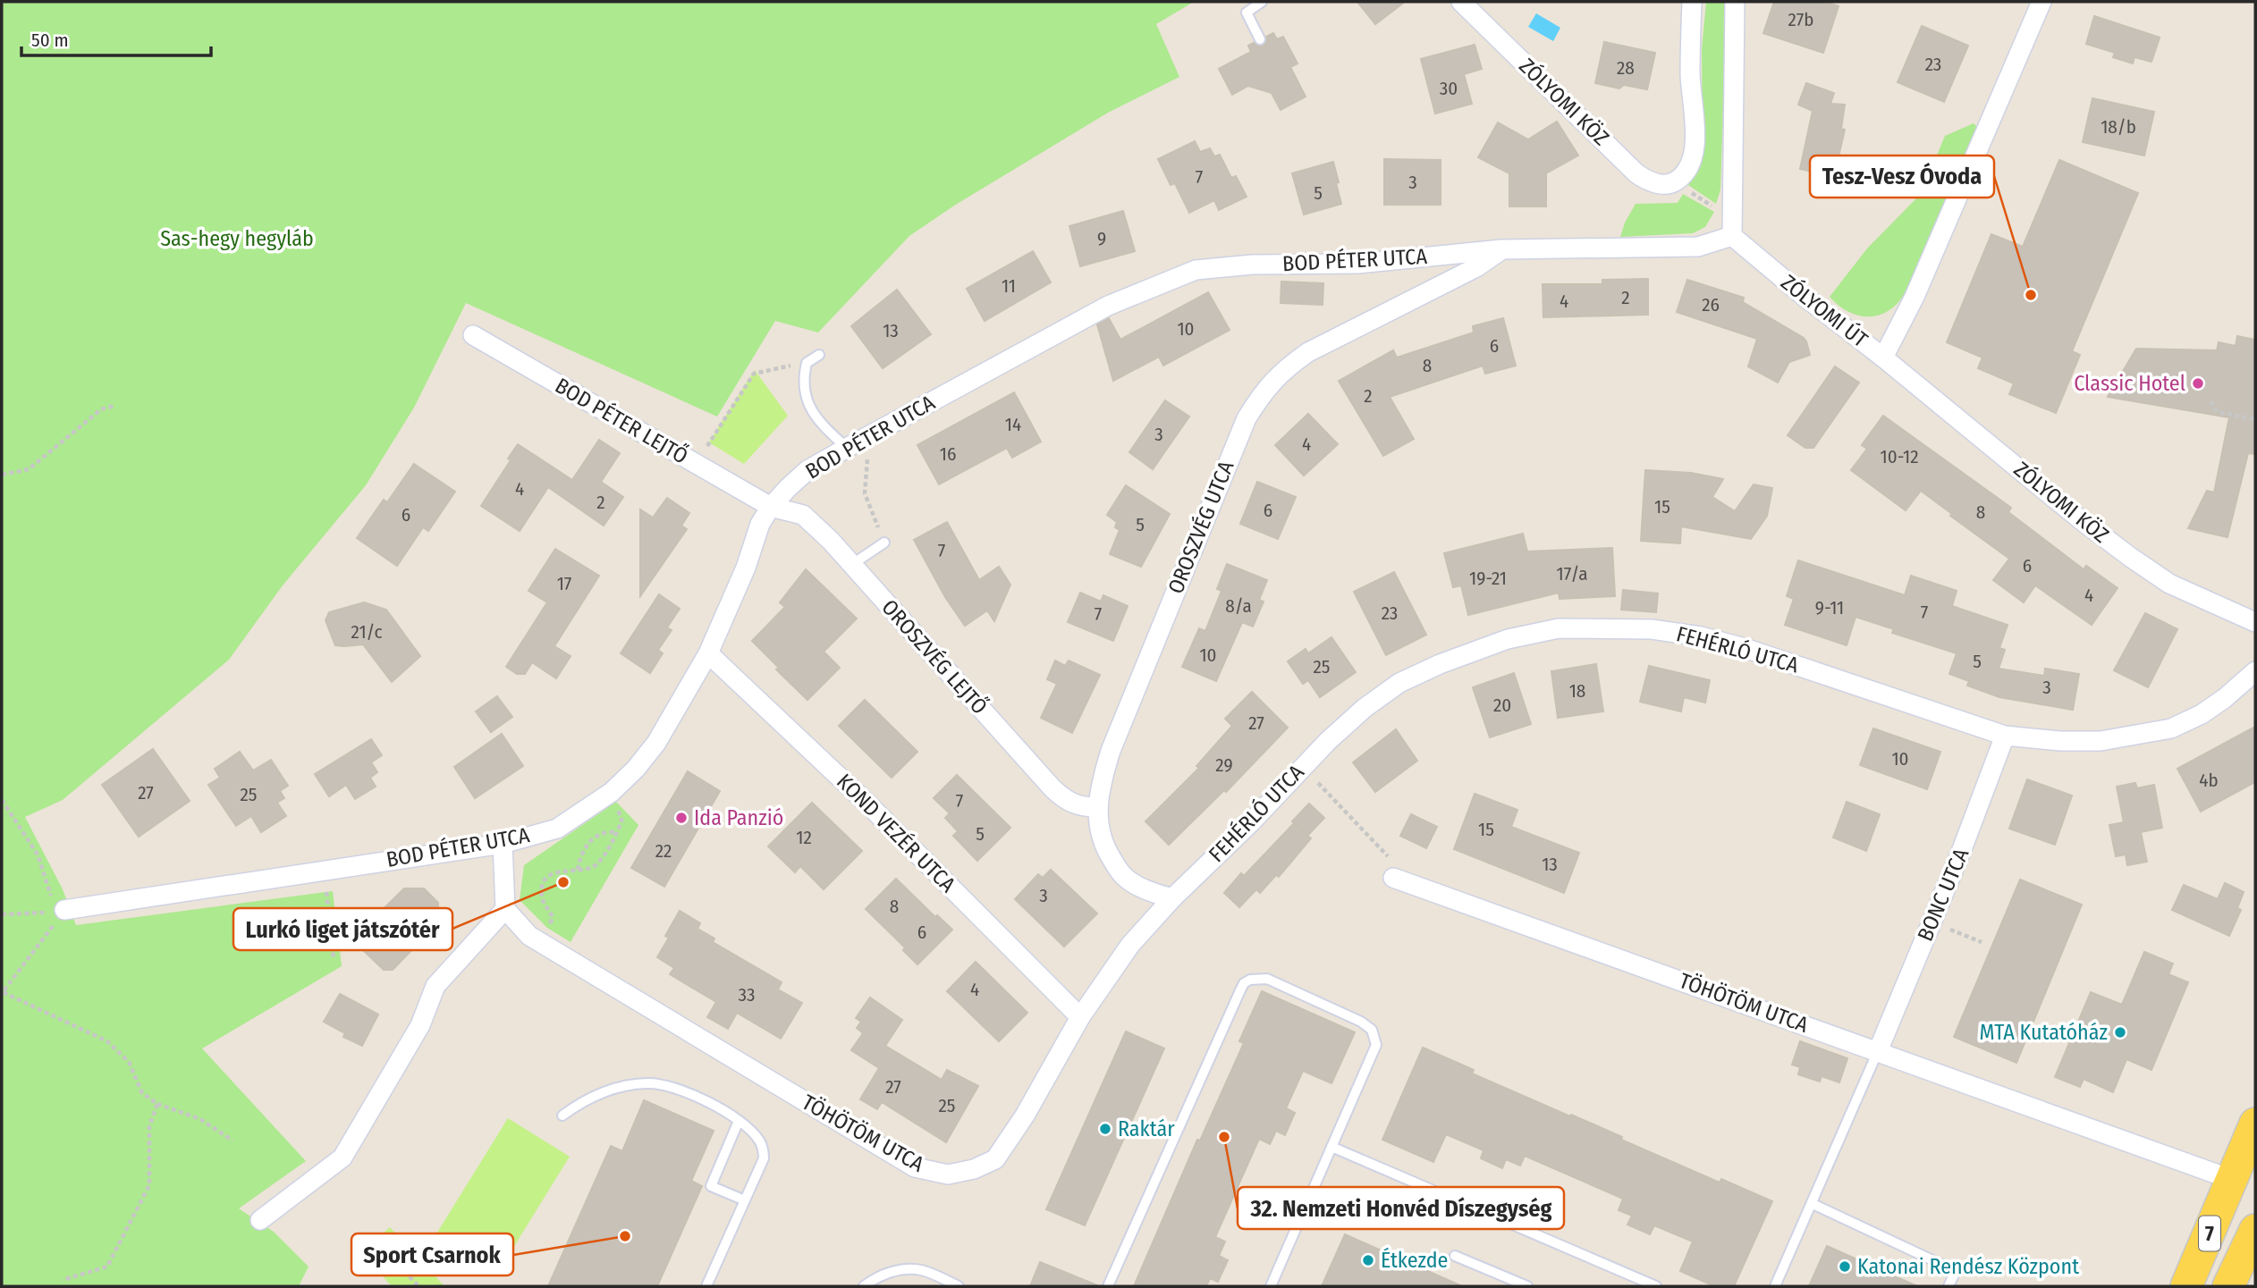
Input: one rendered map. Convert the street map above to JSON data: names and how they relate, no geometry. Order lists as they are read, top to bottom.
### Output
{
  "streets": {
    "main road": ["7"],
    "street": [
      "ZÓLYOMI KÖZ",
      "BOD PÉTER UTCA",
      "ZÓLYOMI ÚT",
      "BOD PÉTER LEJTŐ",
      "OROSZVÉG UTCA",
      "FEHÉRLÓ UTCA",
      "OROSZVÉG LEJTŐ",
      "KOND VEZÉR UTCA",
      "BONC UTCA",
      "TÖHÖTÖM UTCA"
    ]
  },
  "crossings": [
    ["ZÓLYOMI KÖZ", "ZÓLYOMI ÚT"],
    ["BOD PÉTER UTCA", "ZÓLYOMI ÚT"],
    ["BOD PÉTER UTCA", "BOD PÉTER LEJTŐ"],
    ["BOD PÉTER UTCA", "OROSZVÉG UTCA"],
    ["BOD PÉTER UTCA", "OROSZVÉG LEJTŐ"],
    ["BOD PÉTER UTCA", "KOND VEZÉR UTCA"],
    ["BOD PÉTER LEJTŐ", "OROSZVÉG LEJTŐ"],
    ["OROSZVÉG UTCA", "FEHÉRLÓ UTCA"],
    ["OROSZVÉG UTCA", "OROSZVÉG LEJTŐ"],
    ["OROSZVÉG UTCA", "TÖHÖTÖM UTCA"],
    ["FEHÉRLÓ UTCA", "BONC UTCA"],
    ["FEHÉRLÓ UTCA", "TÖHÖTÖM UTCA"],
    ["KOND VEZÉR UTCA", "TÖHÖTÖM UTCA"],
    ["BONC UTCA", "TÖHÖTÖM UTCA"],
    ["TÖHÖTÖM UTCA", "7"]
  ],
  "parks": ["Sas-hegy hegyláb"],
  "places": [
    "Tesz-Vesz Óvoda",
    "Classic Hotel",
    "Ida Panzió",
    "Lurkó liget játszótér",
    "MTA Kutatóház",
    "Raktár",
    "32. Nemzeti Honvéd Díszegység",
    "Sport Csarnok",
    "Étkezde",
    "Katonai Rendész Központ"
  ],
  "house_numbers": [
    "27b",
    "23",
    "28",
    "30",
    "18/b",
    "7",
    "3",
    "5",
    "9",
    "11",
    "2",
    "4",
    "26",
    "10",
    "13",
    "6",
    "8",
    "2",
    "14",
    "3",
    "4",
    "16",
    "10-12",
    "4",
    "2",
    "15",
    "6",
    "8",
    "6",
    "5",
    "7",
    "6",
    "17/a",
    "19-21",
    "17",
    "4",
    "8/a",
    "9-11",
    "7",
    "23",
    "7",
    "21/c",
    "10",
    "5",
    "25",
    "3",
    "18",
    "20",
    "27",
    "10",
    "29",
    "4b",
    "27",
    "25",
    "7",
    "15",
    "5",
    "12",
    "22",
    "13",
    "3",
    "8",
    "6",
    "4",
    "33",
    "27",
    "25"
  ],
  "scale_bar": "50 m"
}
